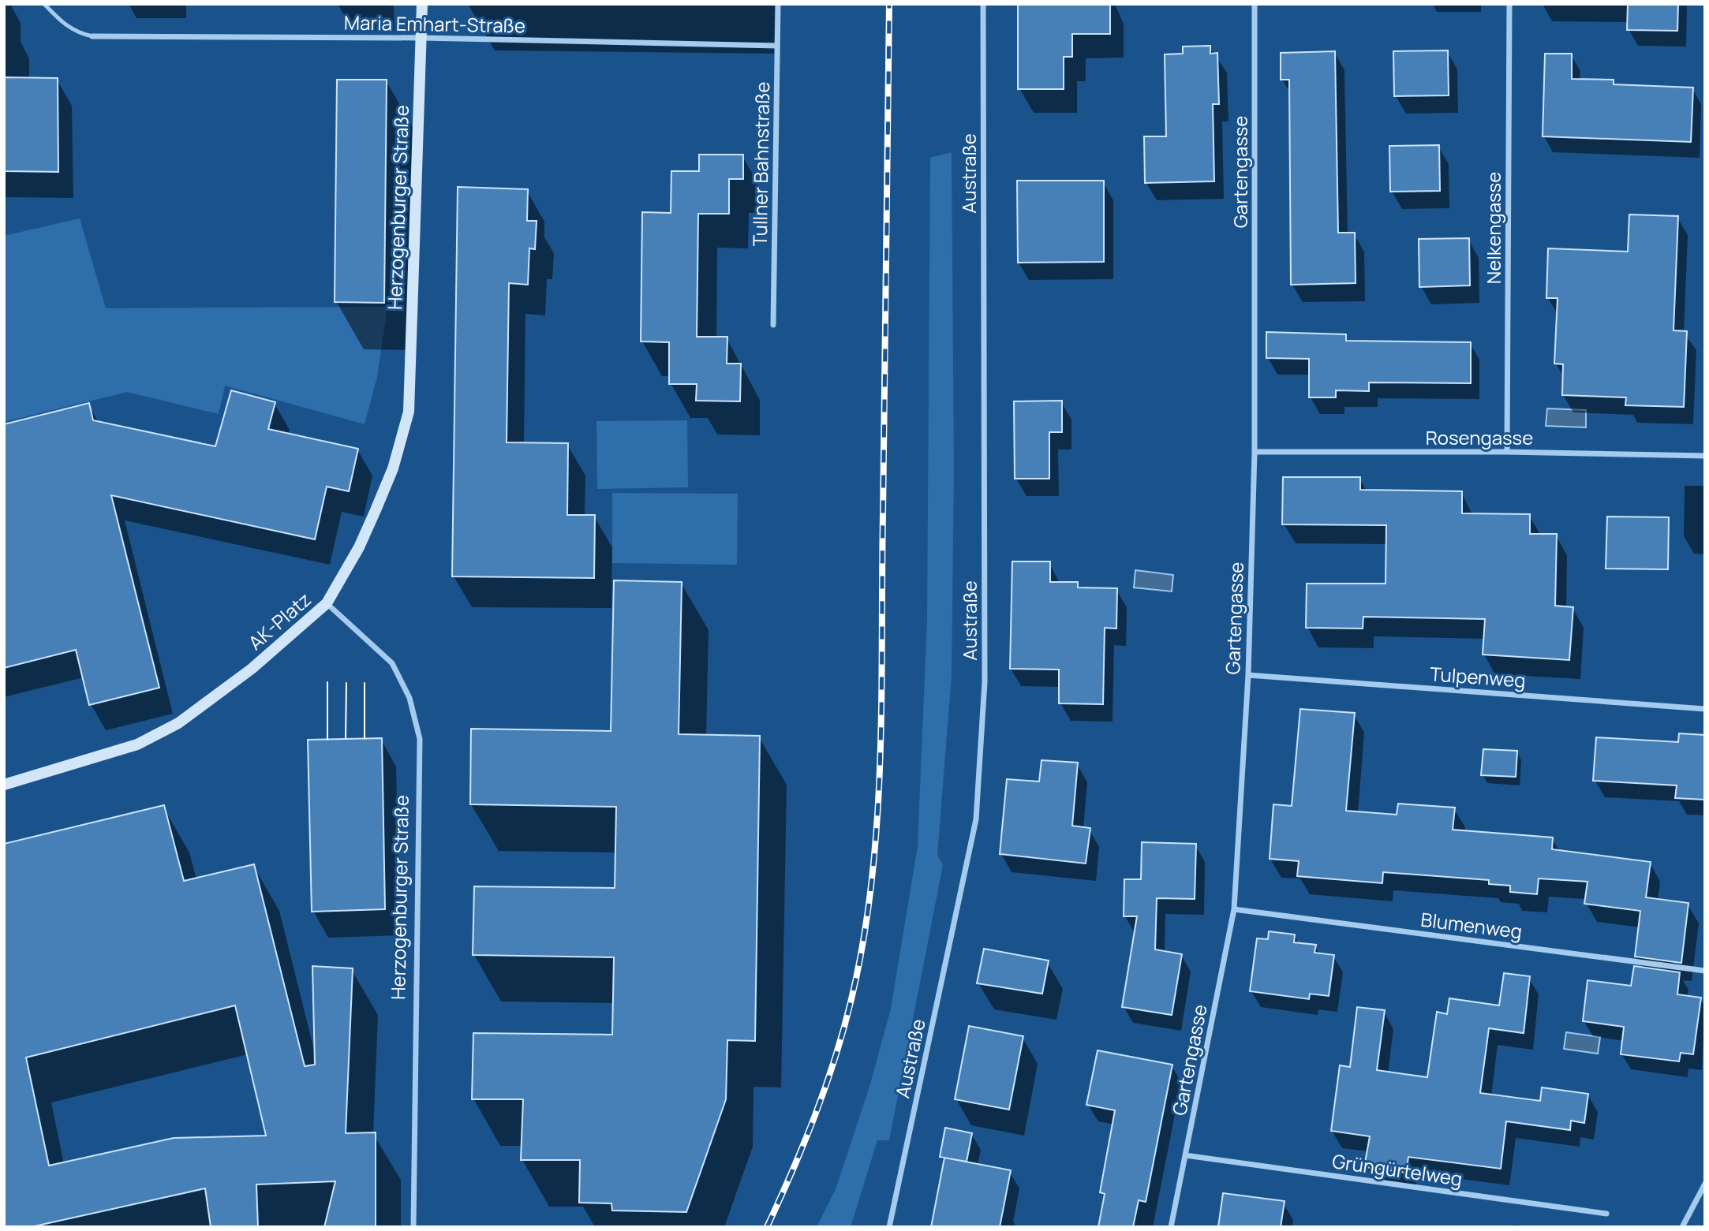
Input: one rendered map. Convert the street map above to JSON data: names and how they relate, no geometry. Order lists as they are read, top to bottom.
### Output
{
  "streets": {
    "street": [
      "Maria Emhart-Straße",
      "Tullner Bahnstraße",
      "Gartengasse",
      "Austraße",
      "Herzogenburger Straße",
      "Nelkengasse",
      "Rosengasse",
      "AK-Platz",
      "Tulpenweg",
      "Blumenweg",
      "Grüngürtelweg"
    ]
  },
  "crossings": [
    ["Maria Emhart-Straße", "Tullner Bahnstraße"],
    ["Maria Emhart-Straße", "Herzogenburger Straße"],
    ["Gartengasse", "Rosengasse"],
    ["Gartengasse", "Tulpenweg"],
    ["Gartengasse", "Blumenweg"],
    ["Gartengasse", "Grüngürtelweg"],
    ["Herzogenburger Straße", "AK-Platz"],
    ["Nelkengasse", "Rosengasse"]
  ]
}
